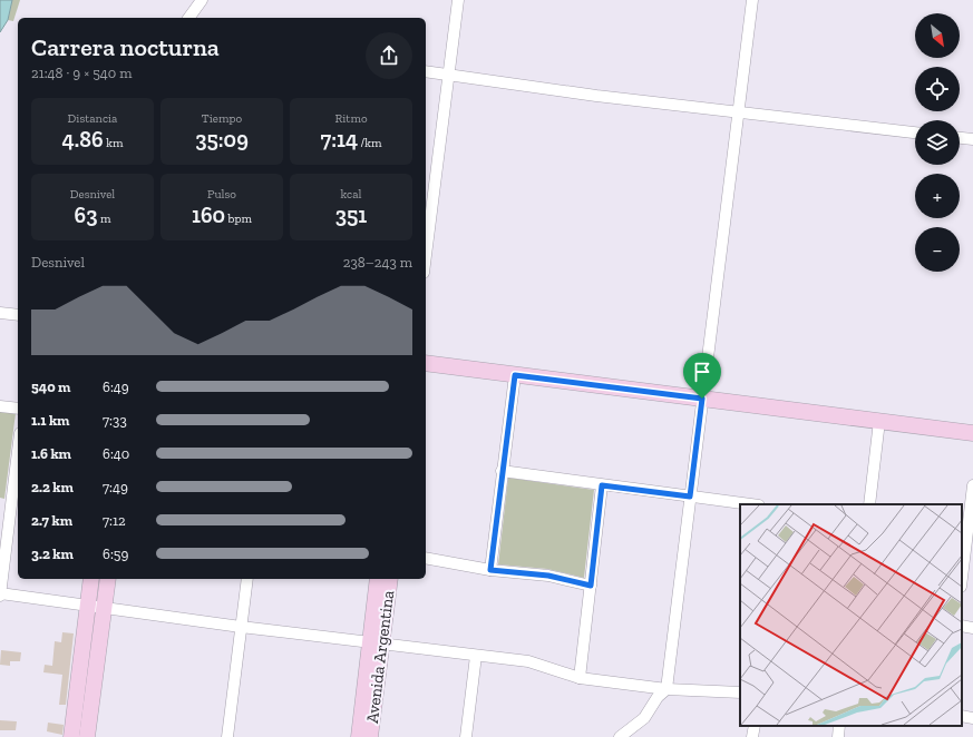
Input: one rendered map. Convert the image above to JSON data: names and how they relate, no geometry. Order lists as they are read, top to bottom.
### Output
{
  "streets": {
    "street": ["Avenida Argentina"]
  },
  "north": "bottom right",
  "page": {
    "map_buttons": ["+", "−"],
    "heading": ["Carrera nocturna", "21:48 · 9 × 540 m"],
    "stats": [
      ["Distancia", "4.86 km"],
      ["Tiempo", "35:09"],
      ["Ritmo", "7:14 /km"],
      ["Desnivel", "63 m"],
      ["Pulso", "160 bpm"],
      ["kcal", "351"]
    ],
    "chart": ["Desnivel", "238–243 m"],
    "list": [
      {
        "name": "540 m",
        "note": "6:49"
      },
      {
        "name": "1.1 km",
        "note": "7:33"
      },
      {
        "name": "1.6 km",
        "note": "6:40"
      },
      {
        "name": "2.2 km",
        "note": "7:49"
      },
      {
        "name": "2.7 km",
        "note": "7:12"
      },
      {
        "name": "3.2 km",
        "note": "6:59"
      }
    ]
  }
}
